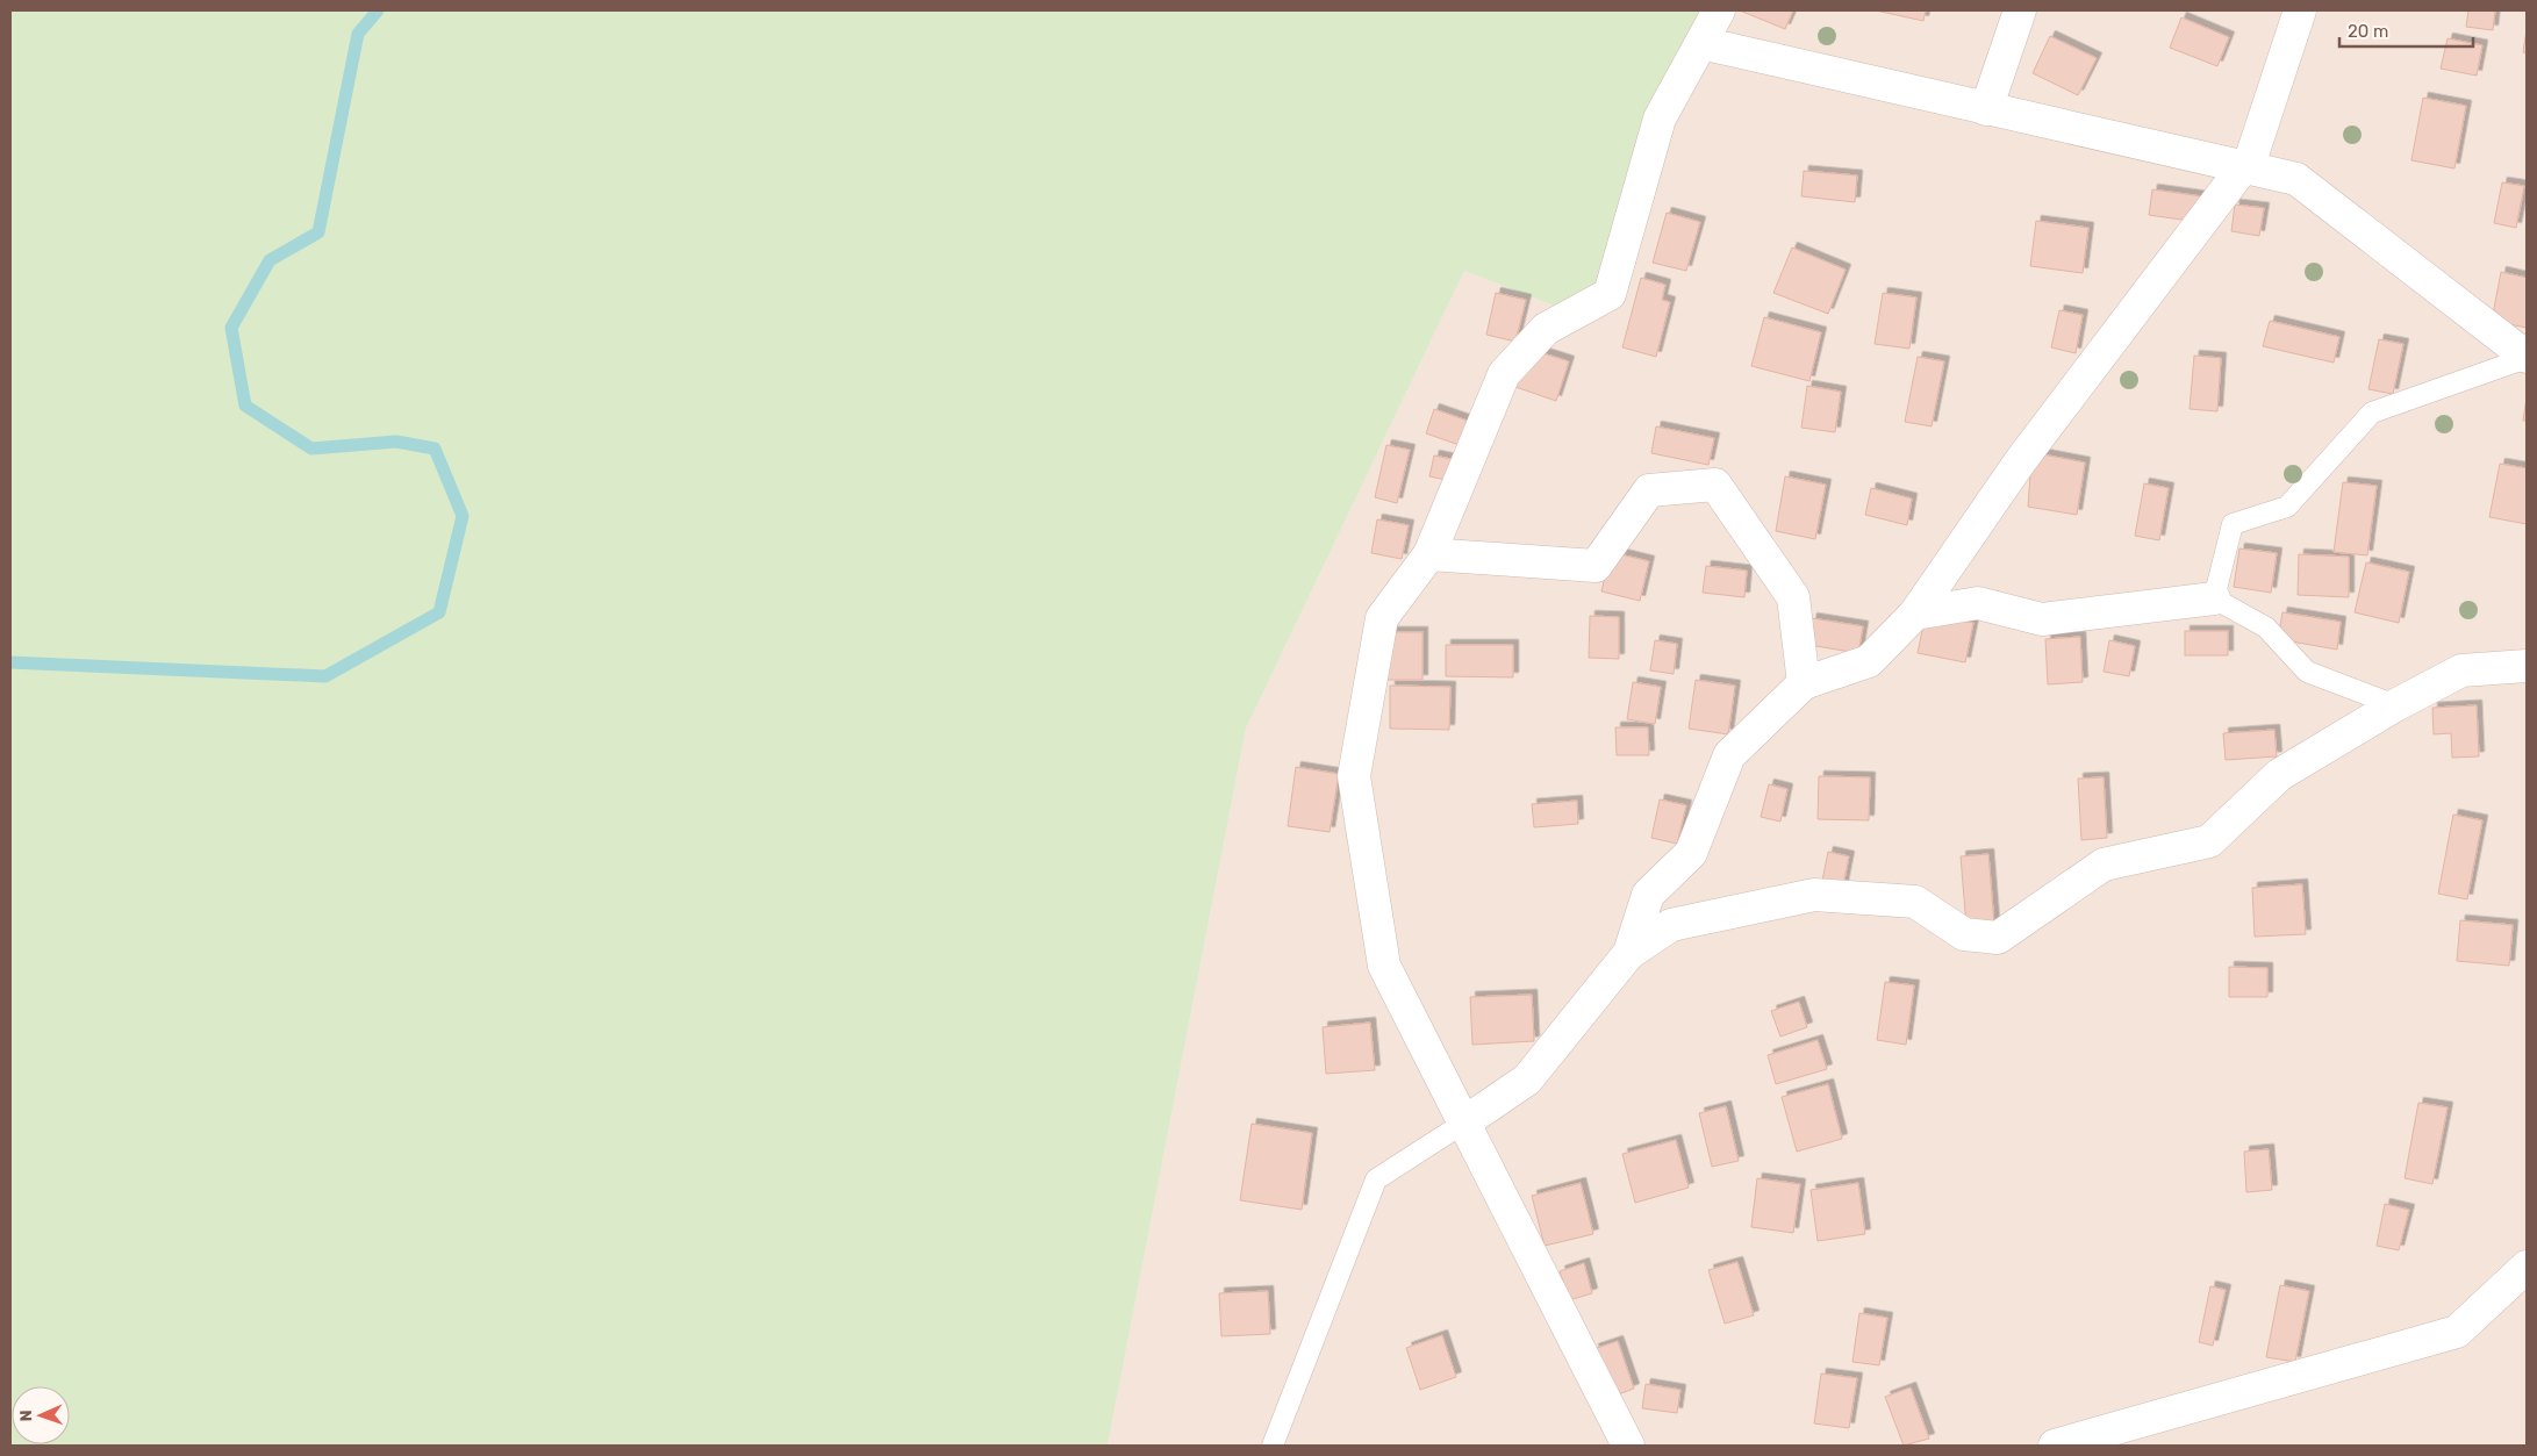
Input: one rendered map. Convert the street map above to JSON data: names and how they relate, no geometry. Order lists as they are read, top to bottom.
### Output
{
  "scale_bar": "20 m",
  "north": "left"
}
